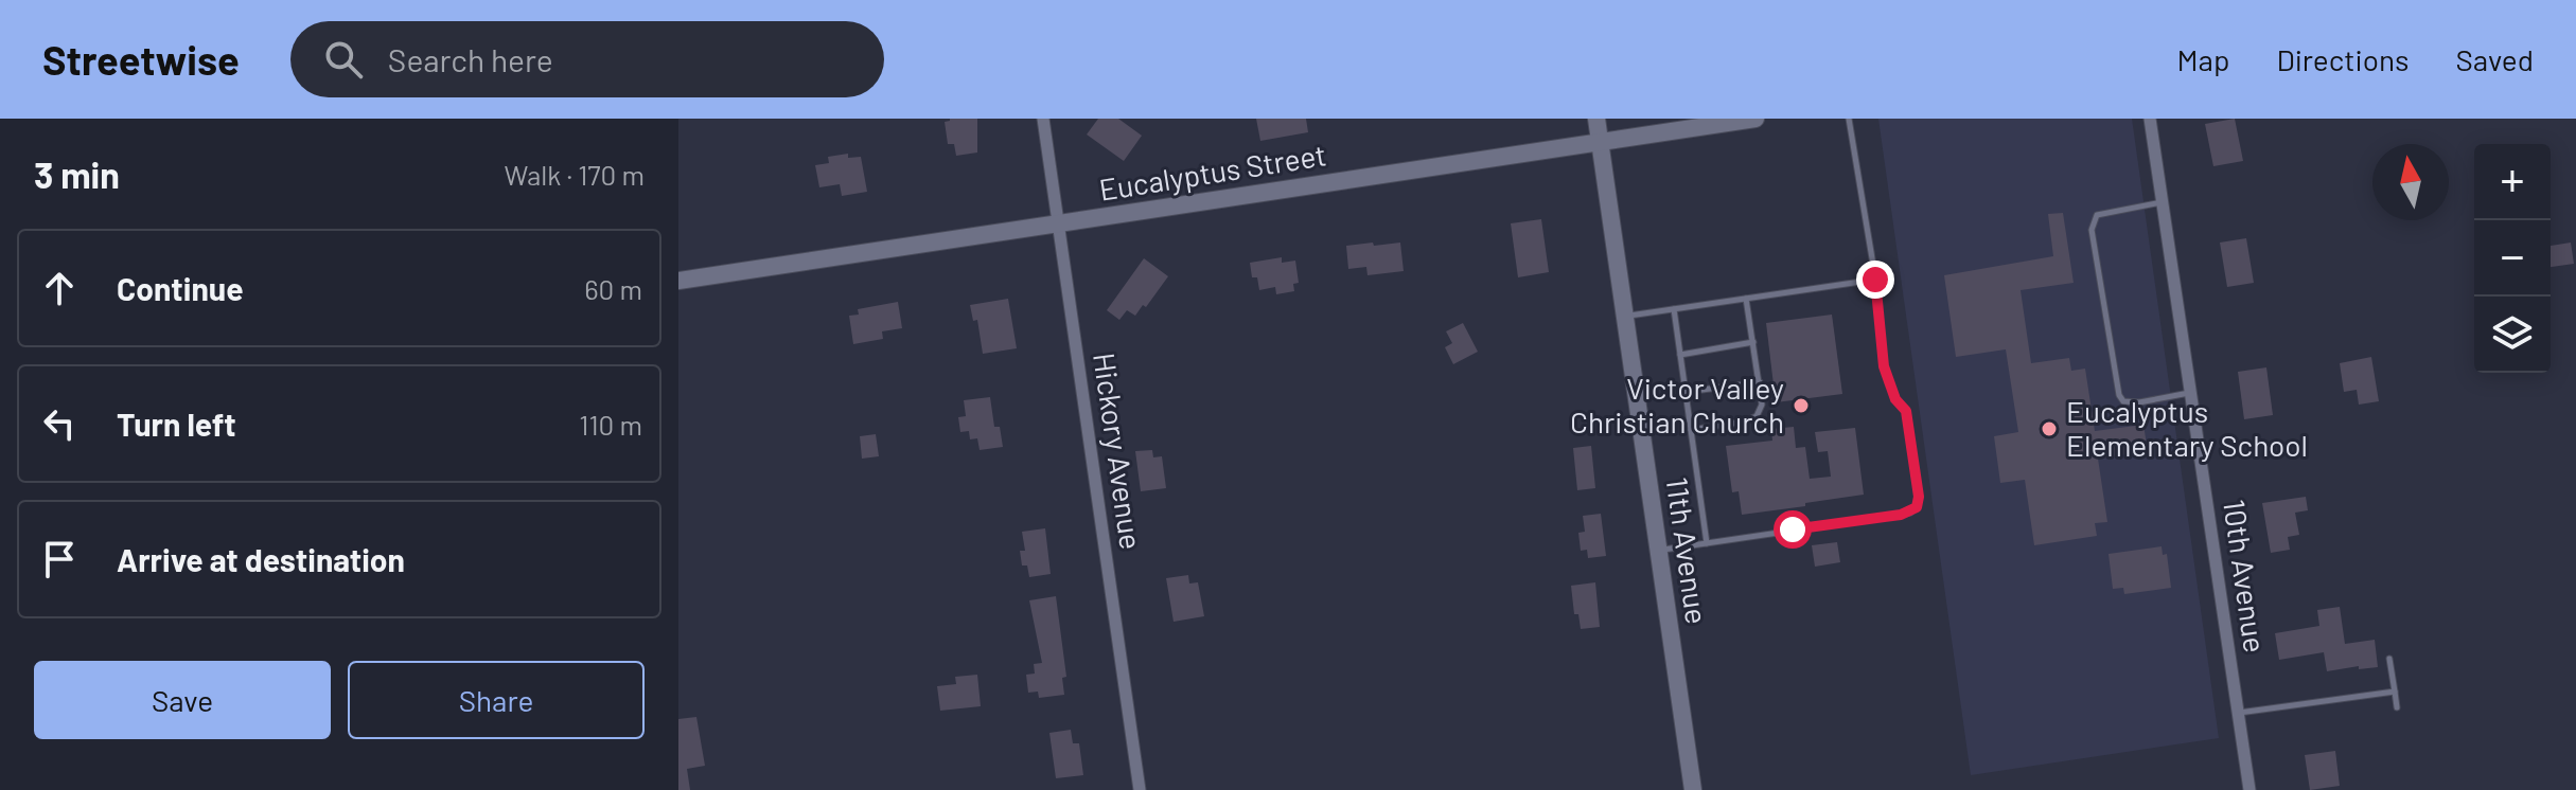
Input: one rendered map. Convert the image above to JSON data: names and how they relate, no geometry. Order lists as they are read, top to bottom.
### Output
{
  "streets": {
    "main road": ["Eucalyptus Street", "11th Avenue"],
    "street": ["Hickory Avenue", "10th Avenue"]
  },
  "crossings": [
    ["Eucalyptus Street", "Hickory Avenue"],
    ["Eucalyptus Street", "11th Avenue"]
  ],
  "places": ["Victor Valley Christian Church", "Eucalyptus Elementary School"],
  "north": "top",
  "page": {
    "header": "Streetwise",
    "search": "Search here",
    "nav": ["Map", "Directions", "Saved"],
    "heading": ["3 min", "Walk · 170 m"],
    "map_buttons": ["+", "−"],
    "list": [
      ["Continue", "60 m"],
      ["Turn left", "110 m"],
      "Arrive at destination"
    ],
    "buttons": ["Save", "Share"]
  }
}
